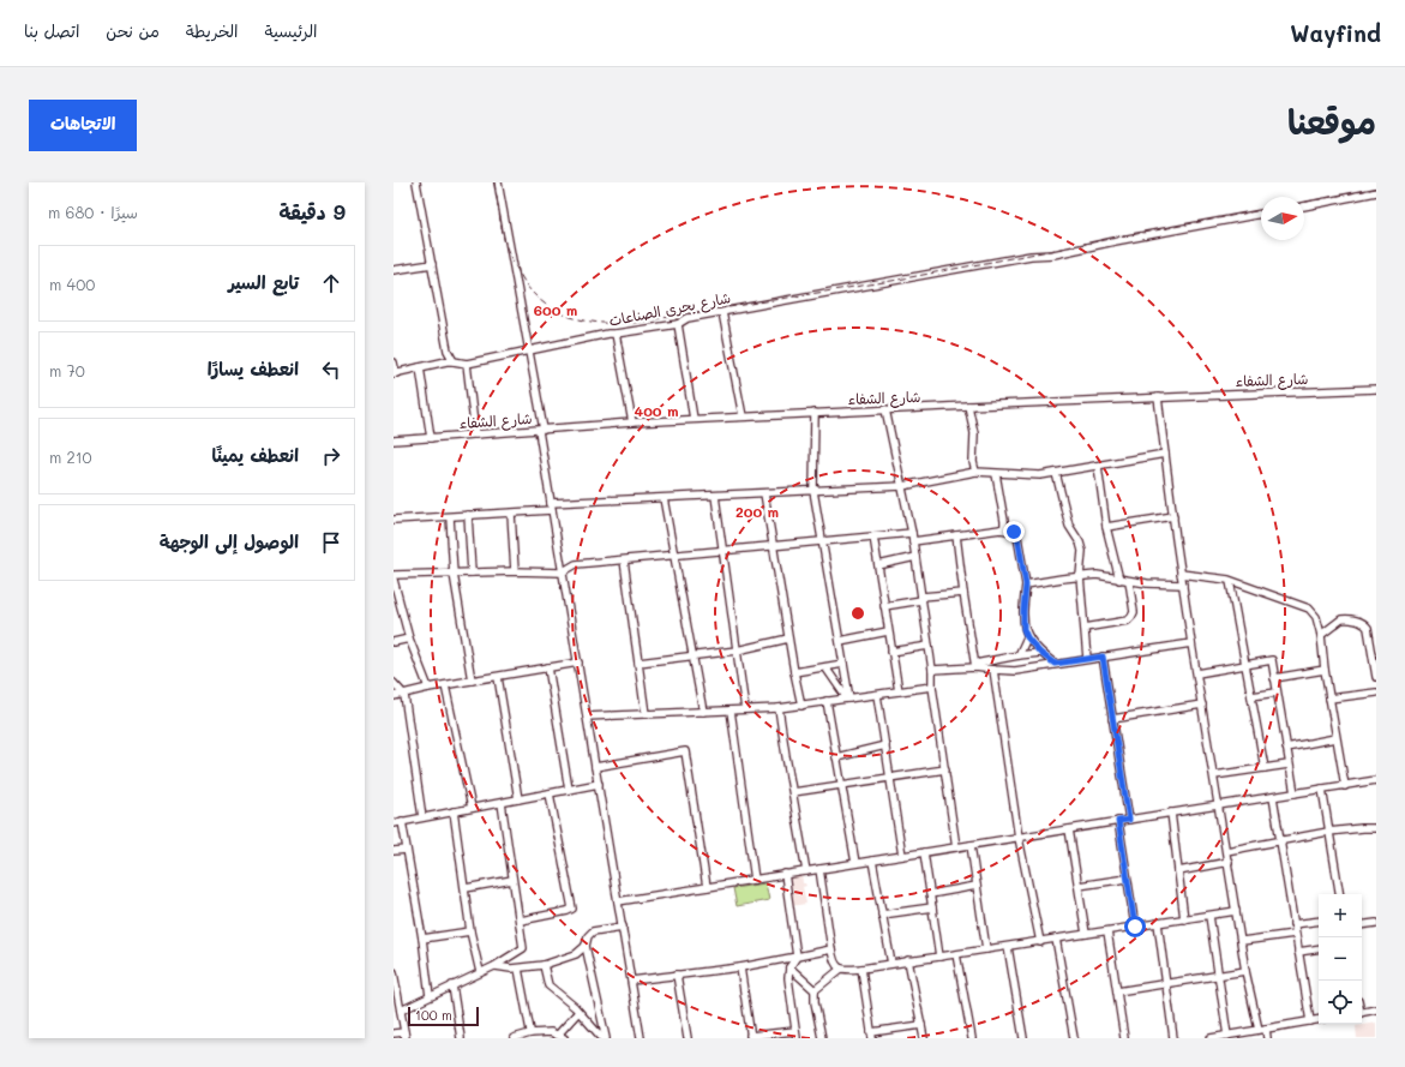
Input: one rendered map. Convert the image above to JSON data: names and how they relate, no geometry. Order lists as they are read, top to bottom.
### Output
{
  "streets": {
    "street": ["شارع بحرى الصناعات", "شارع الشفاء"]
  },
  "scale_bar": "100 m",
  "north": "right",
  "page": {
    "header": "Wayfind",
    "nav": [
      "الرئيسية",
      "الخريطة",
      "من نحن",
      "اتصل بنا"
    ],
    "title": "موقعنا",
    "buttons": "الاتجاهات",
    "heading": ["9 دقيقة", "سيرًا · 680 m"],
    "list": [
      ["تابع السير", "400 m"],
      ["انعطف يسارًا", "70 m"],
      ["انعطف يمينًا", "210 m"],
      "الوصول إلى الوجهة"
    ],
    "map_buttons": ["+", "−"],
    "scale": "100 m"
  },
  "rings": ["600 m", "400 m", "200 m"]
}
